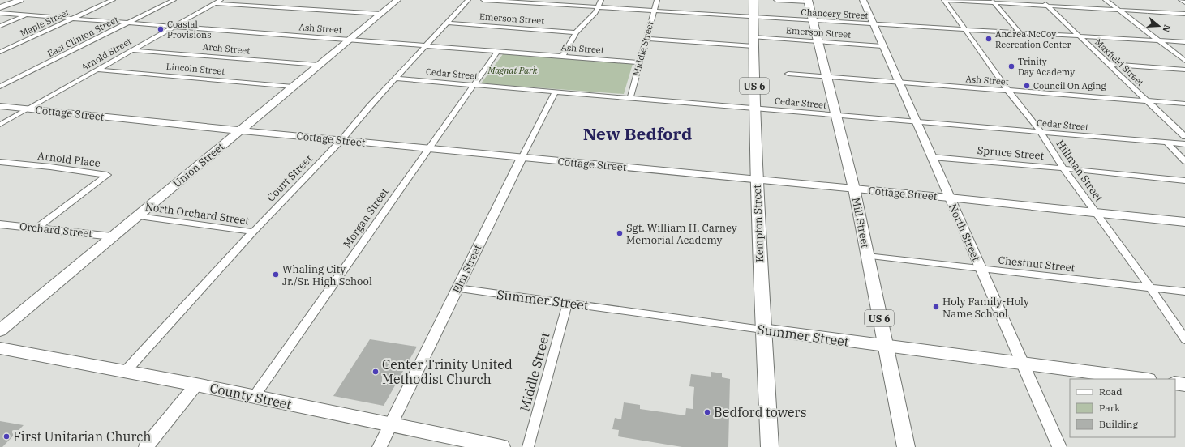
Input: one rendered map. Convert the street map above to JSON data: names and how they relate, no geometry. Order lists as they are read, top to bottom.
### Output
{
  "streets": {
    "main road": [
      "US 6",
      "Cottage Street",
      "Union Street",
      "Mill Street",
      "Kempton Street",
      "Summer Street",
      "County Street"
    ],
    "street": [
      "Chancery Street",
      "Emerson Street",
      "Maple Street",
      "Ash Street",
      "East Clinton Street",
      "Arch Street",
      "Middle Street",
      "Arnold Street",
      "Maxfield Street",
      "Lincoln Street",
      "Cedar Street",
      "Spruce Street",
      "Arnold Place",
      "Hillman Street",
      "Court Street",
      "North Orchard Street",
      "Morgan Street",
      "Orchard Street",
      "North Street",
      "Chestnut Street",
      "Elm Street"
    ]
  },
  "crossings": [
    ["Chancery Street", "Middle Street"],
    ["Chancery Street", "Maxfield Street"],
    ["Chancery Street", "Hillman Street"],
    ["Chancery Street", "Mill Street"],
    ["Chancery Street", "Kempton Street"],
    ["Chancery Street", "North Street"],
    ["Emerson Street", "Middle Street"],
    ["Emerson Street", "Court Street"],
    ["Emerson Street", "Mill Street"],
    ["Emerson Street", "Kempton Street"],
    ["Emerson Street", "North Street"],
    ["Maple Street", "Ash Street"],
    ["Ash Street", "East Clinton Street"],
    ["Ash Street", "Middle Street"],
    ["Ash Street", "Arnold Street"],
    ["Ash Street", "Maxfield Street"],
    ["Ash Street", "Union Street"],
    ["Ash Street", "Hillman Street"],
    ["Ash Street", "Court Street"],
    ["Ash Street", "Morgan Street"],
    ["Ash Street", "Mill Street"],
    ["Ash Street", "North Street"],
    ["Arch Street", "Arnold Street"],
    ["Arch Street", "Union Street"],
    ["Middle Street", "Cedar Street"],
    ["Middle Street", "Summer Street"],
    ["Arnold Street", "Lincoln Street"],
    ["Arnold Street", "Cottage Street"],
    ["Lincoln Street", "Union Street"],
    ["Cedar Street", "Hillman Street"],
    ["Cedar Street", "Court Street"],
    ["Cedar Street", "Morgan Street"],
    ["Cedar Street", "Mill Street"],
    ["Cedar Street", "Kempton Street"],
    ["Cedar Street", "North Street"],
    ["Cedar Street", "Elm Street"],
    ["Cottage Street", "Union Street"],
    ["Cottage Street", "Hillman Street"],
    ["Cottage Street", "Court Street"],
    ["Cottage Street", "Morgan Street"],
    ["Cottage Street", "Mill Street"],
    ["Cottage Street", "Kempton Street"],
    ["Cottage Street", "North Street"],
    ["Cottage Street", "Elm Street"],
    ["Spruce Street", "Hillman Street"],
    ["Spruce Street", "North Street"],
    ["Arnold Place", "Orchard Street"],
    ["Union Street", "North Orchard Street"],
    ["Union Street", "Orchard Street"],
    ["Hillman Street", "Chestnut Street"],
    ["Court Street", "North Orchard Street"],
    ["Court Street", "County Street"],
    ["Morgan Street", "County Street"],
    ["Mill Street", "Chestnut Street"],
    ["Mill Street", "Summer Street"],
    ["Kempton Street", "Summer Street"],
    ["North Street", "Chestnut Street"],
    ["North Street", "Summer Street"],
    ["Elm Street", "Summer Street"],
    ["Elm Street", "County Street"]
  ],
  "districts": ["New Bedford"],
  "parks": ["Magnat Park"],
  "places": [
    "Coastal Provisions",
    "Andrea McCoy Recreation Center",
    "Trinity Day Academy",
    "Council On Aging",
    "Sgt. William H. Carney Memorial Academy",
    "Whaling City Jr./Sr. High School",
    "Holy Family-Holy Name School",
    "Center Trinity United Methodist Church",
    "Bedford towers",
    "First Unitarian Church"
  ],
  "legend": ["Road", "Park", "Building"],
  "north": "right"
}
